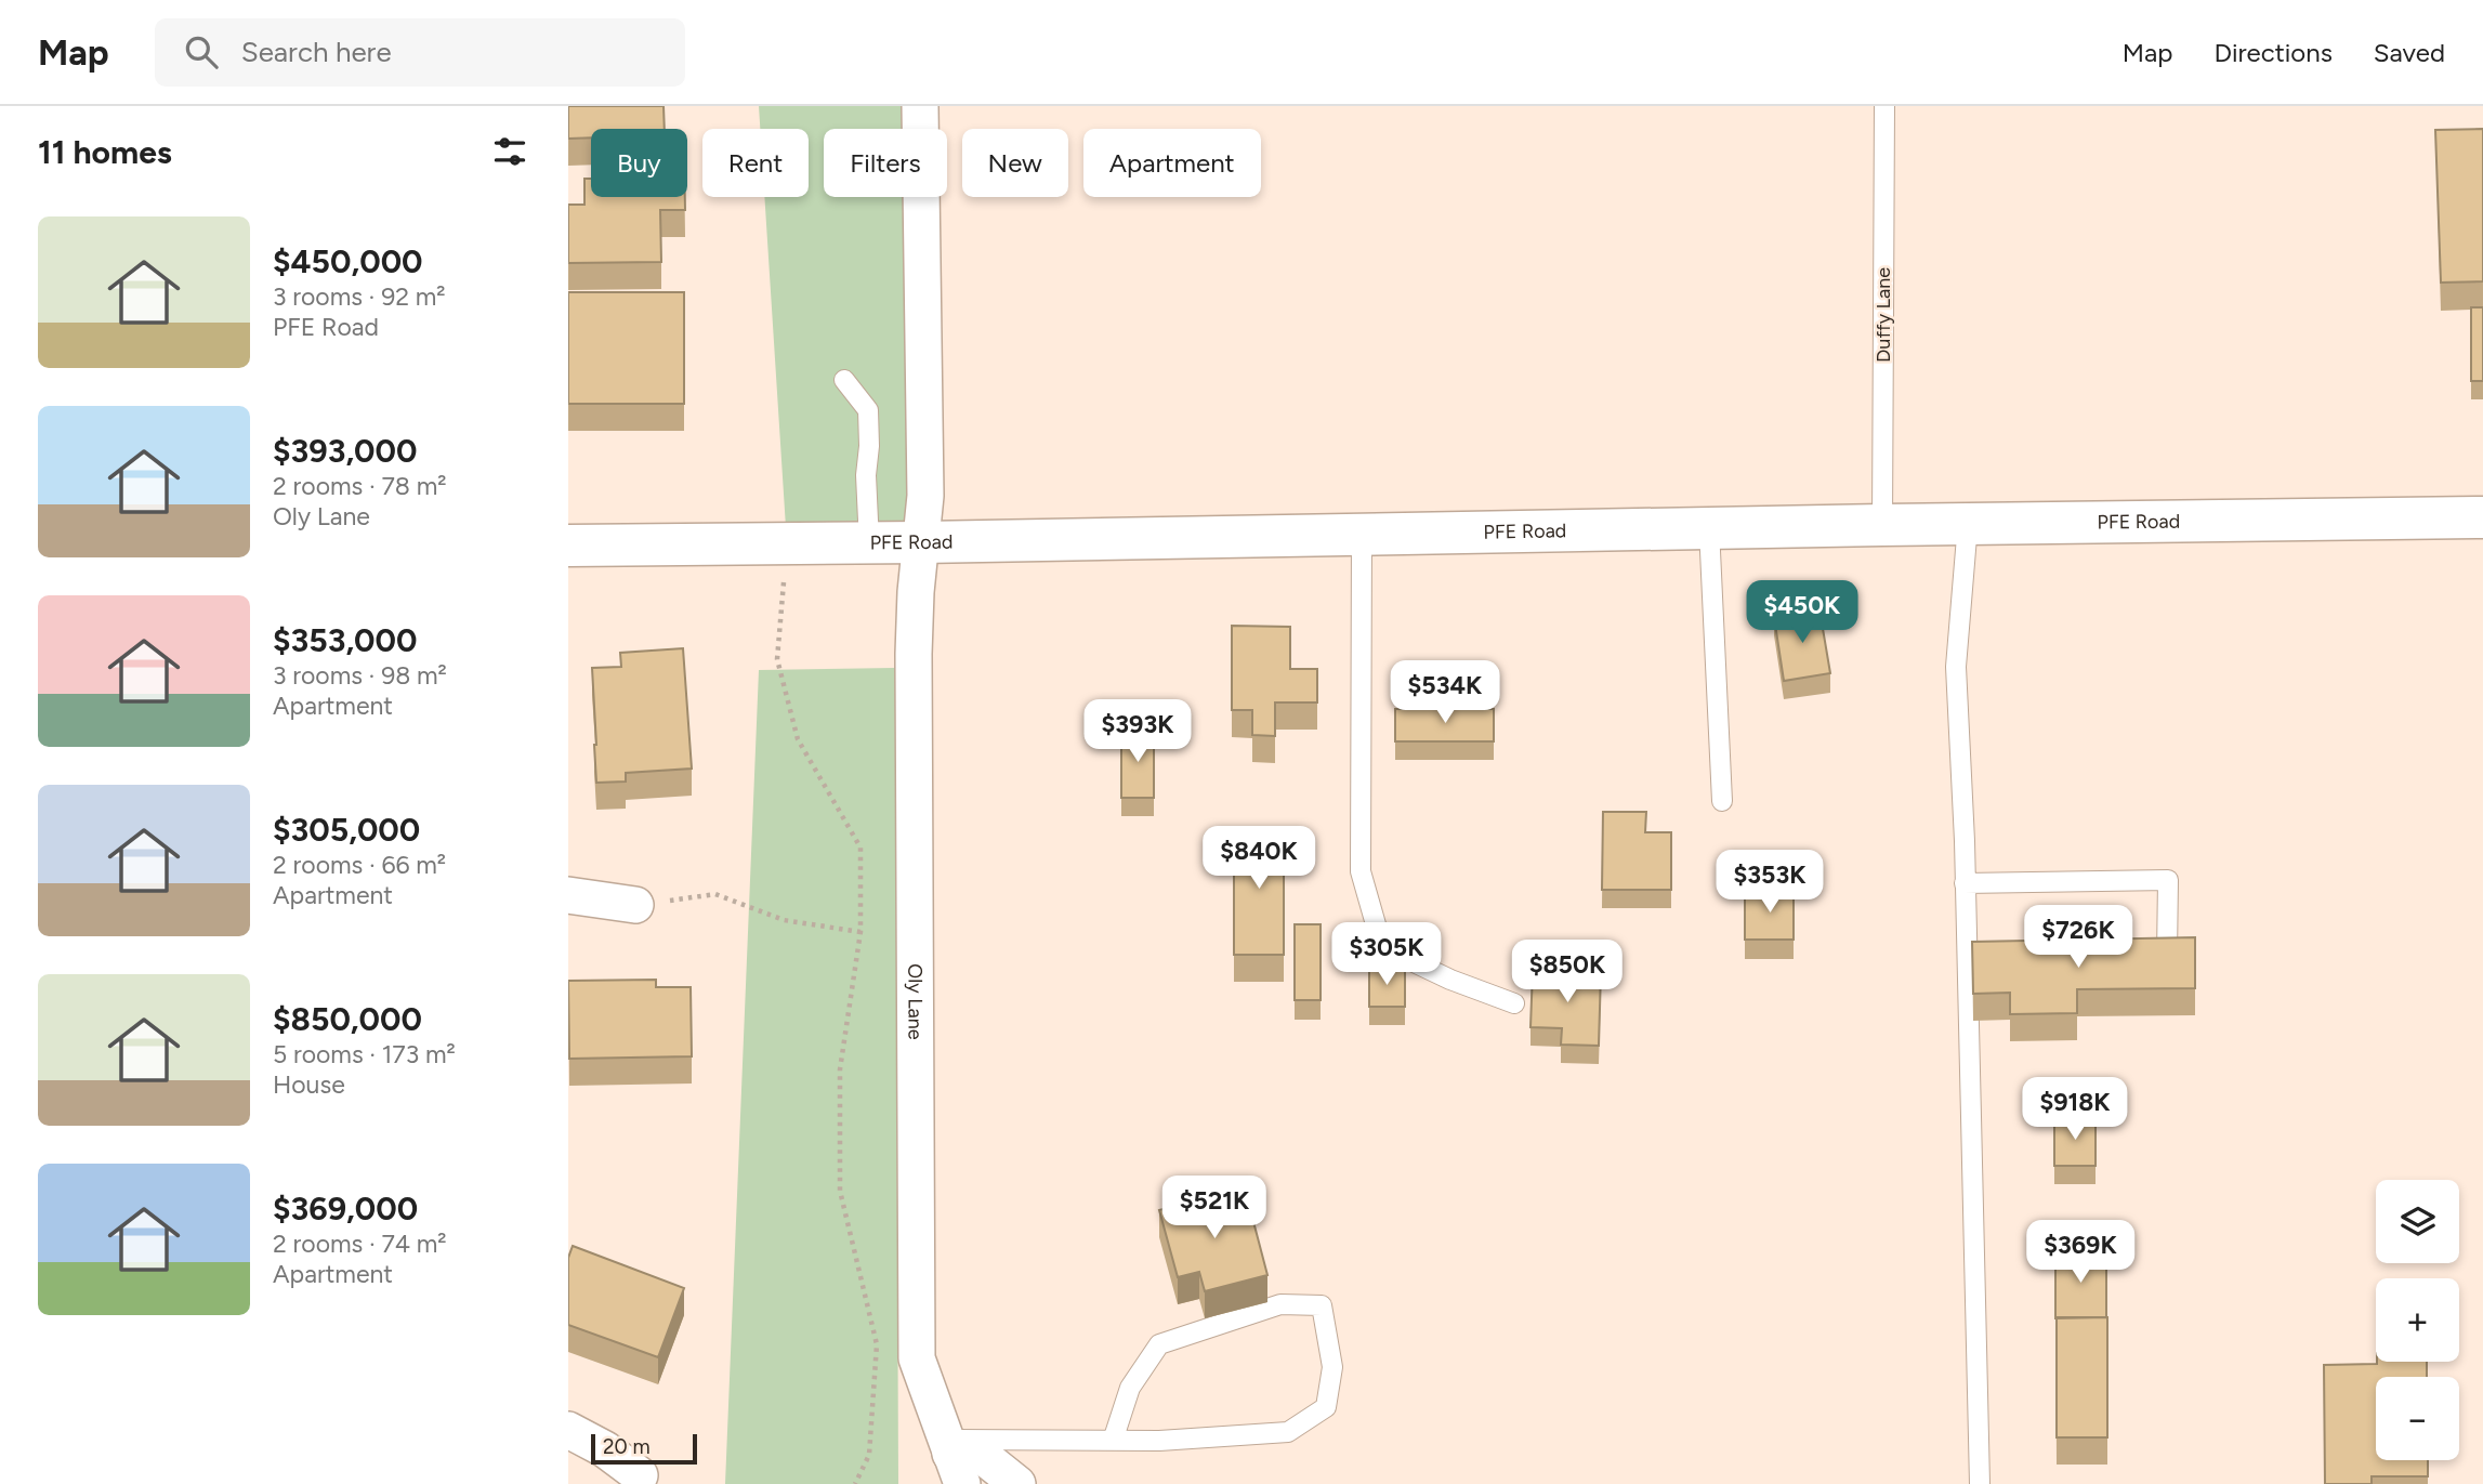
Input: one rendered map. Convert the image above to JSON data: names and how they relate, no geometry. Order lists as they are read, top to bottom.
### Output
{
  "streets": {
    "main road": ["PFE Road"],
    "street": ["Oly Lane"],
    "lane": ["Duffy Lane"]
  },
  "crossings": [
    ["Duffy Lane", "PFE Road"],
    ["PFE Road", "Oly Lane"]
  ],
  "scale_bar": "20 m",
  "page": {
    "header": "Map",
    "search": "Search here",
    "nav": ["Map", "Directions", "Saved"],
    "heading": "11 homes",
    "chip": [
      "Buy",
      "Rent",
      "Filters",
      "New",
      "Apartment"
    ],
    "list": [
      {
        "name": "$450,000",
        "note": "3 rooms · 92 m² · PFE Road"
      },
      {
        "name": "$393,000",
        "note": "2 rooms · 78 m² · Oly Lane"
      },
      {
        "name": "$353,000",
        "note": "3 rooms · 98 m² · Apartment"
      },
      {
        "name": "$305,000",
        "note": "2 rooms · 66 m² · Apartment"
      },
      {
        "name": "$850,000",
        "note": "5 rooms · 173 m² · House"
      },
      {
        "name": "$369,000",
        "note": "2 rooms · 74 m² · Apartment"
      }
    ],
    "price": [
      "$450K",
      "$534K",
      "$393K",
      "$840K",
      "$353K",
      "$726K",
      "$305K",
      "$850K",
      "$918K",
      "$521K",
      "$369K"
    ],
    "map_buttons": ["+", "−"],
    "scale": "20 m"
  }
}
